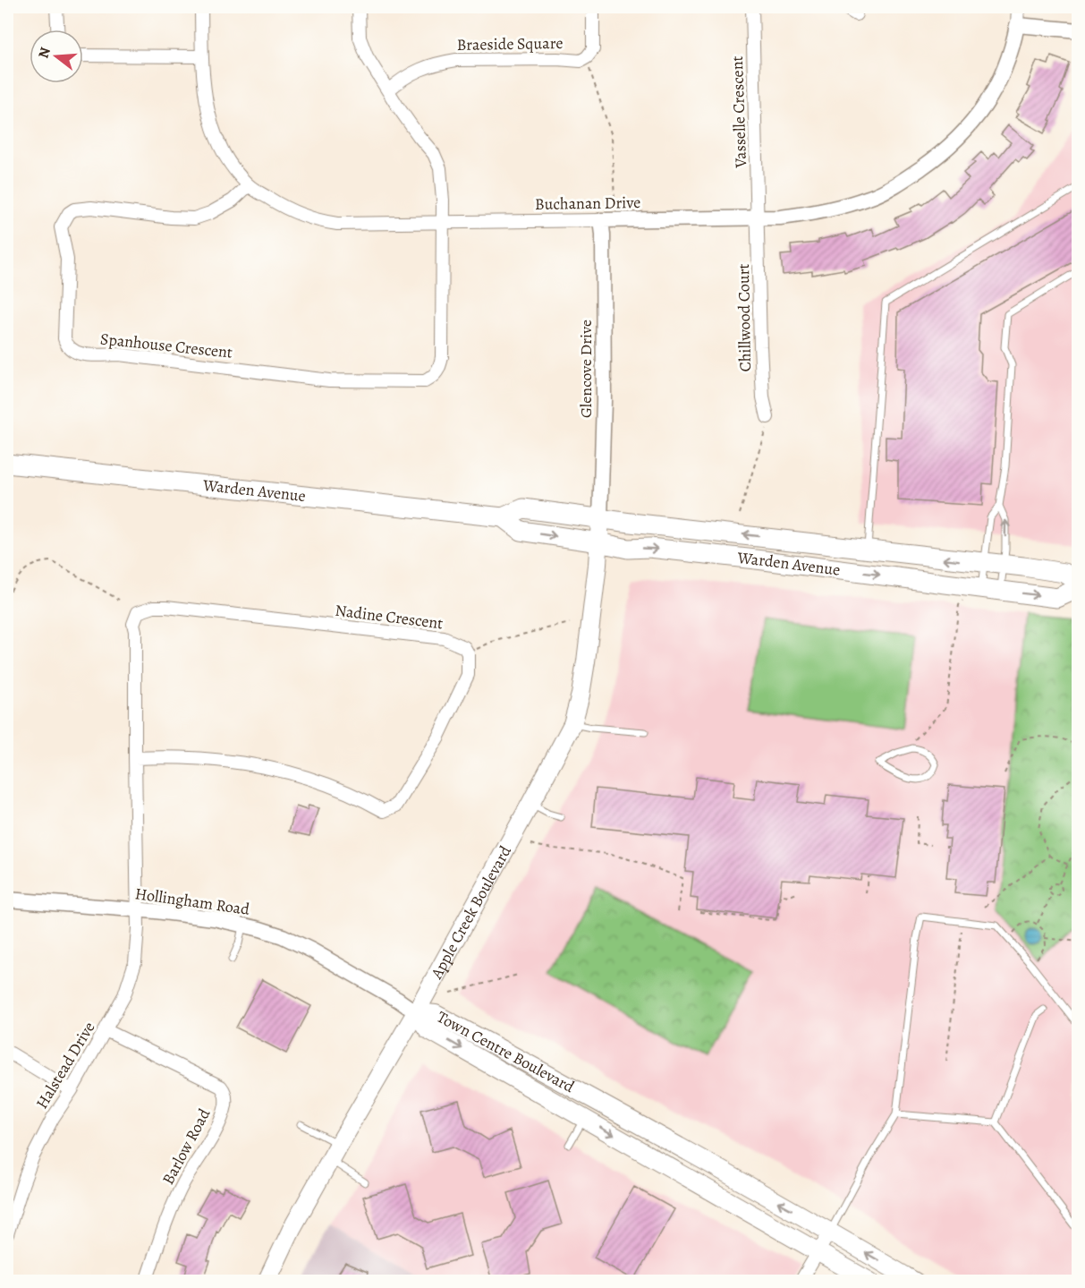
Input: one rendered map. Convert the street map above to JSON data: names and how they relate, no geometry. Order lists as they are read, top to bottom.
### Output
{
  "streets": {
    "main road": ["Warden Avenue", "Apple Creek Boulevard", "Town Centre Boulevard"],
    "street": [
      "Braeside Square",
      "Vasselle Crescent",
      "Buchanan Drive",
      "Chillwood Court",
      "Spanhouse Crescent",
      "Glencove Drive",
      "Nadine Crescent",
      "Hollingham Road",
      "Halstead Drive",
      "Barlow Road"
    ]
  },
  "crossings": [
    ["Vasselle Crescent", "Buchanan Drive"],
    ["Vasselle Crescent", "Chillwood Court"],
    ["Buchanan Drive", "Chillwood Court"],
    ["Buchanan Drive", "Spanhouse Crescent"],
    ["Buchanan Drive", "Glencove Drive"],
    ["Glencove Drive", "Warden Avenue"],
    ["Glencove Drive", "Apple Creek Boulevard"],
    ["Warden Avenue", "Apple Creek Boulevard"],
    ["Nadine Crescent", "Hollingham Road"],
    ["Nadine Crescent", "Halstead Drive"],
    ["Hollingham Road", "Apple Creek Boulevard"],
    ["Hollingham Road", "Town Centre Boulevard"],
    ["Hollingham Road", "Halstead Drive"],
    ["Apple Creek Boulevard", "Town Centre Boulevard"],
    ["Halstead Drive", "Barlow Road"]
  ],
  "north": "left"
}
